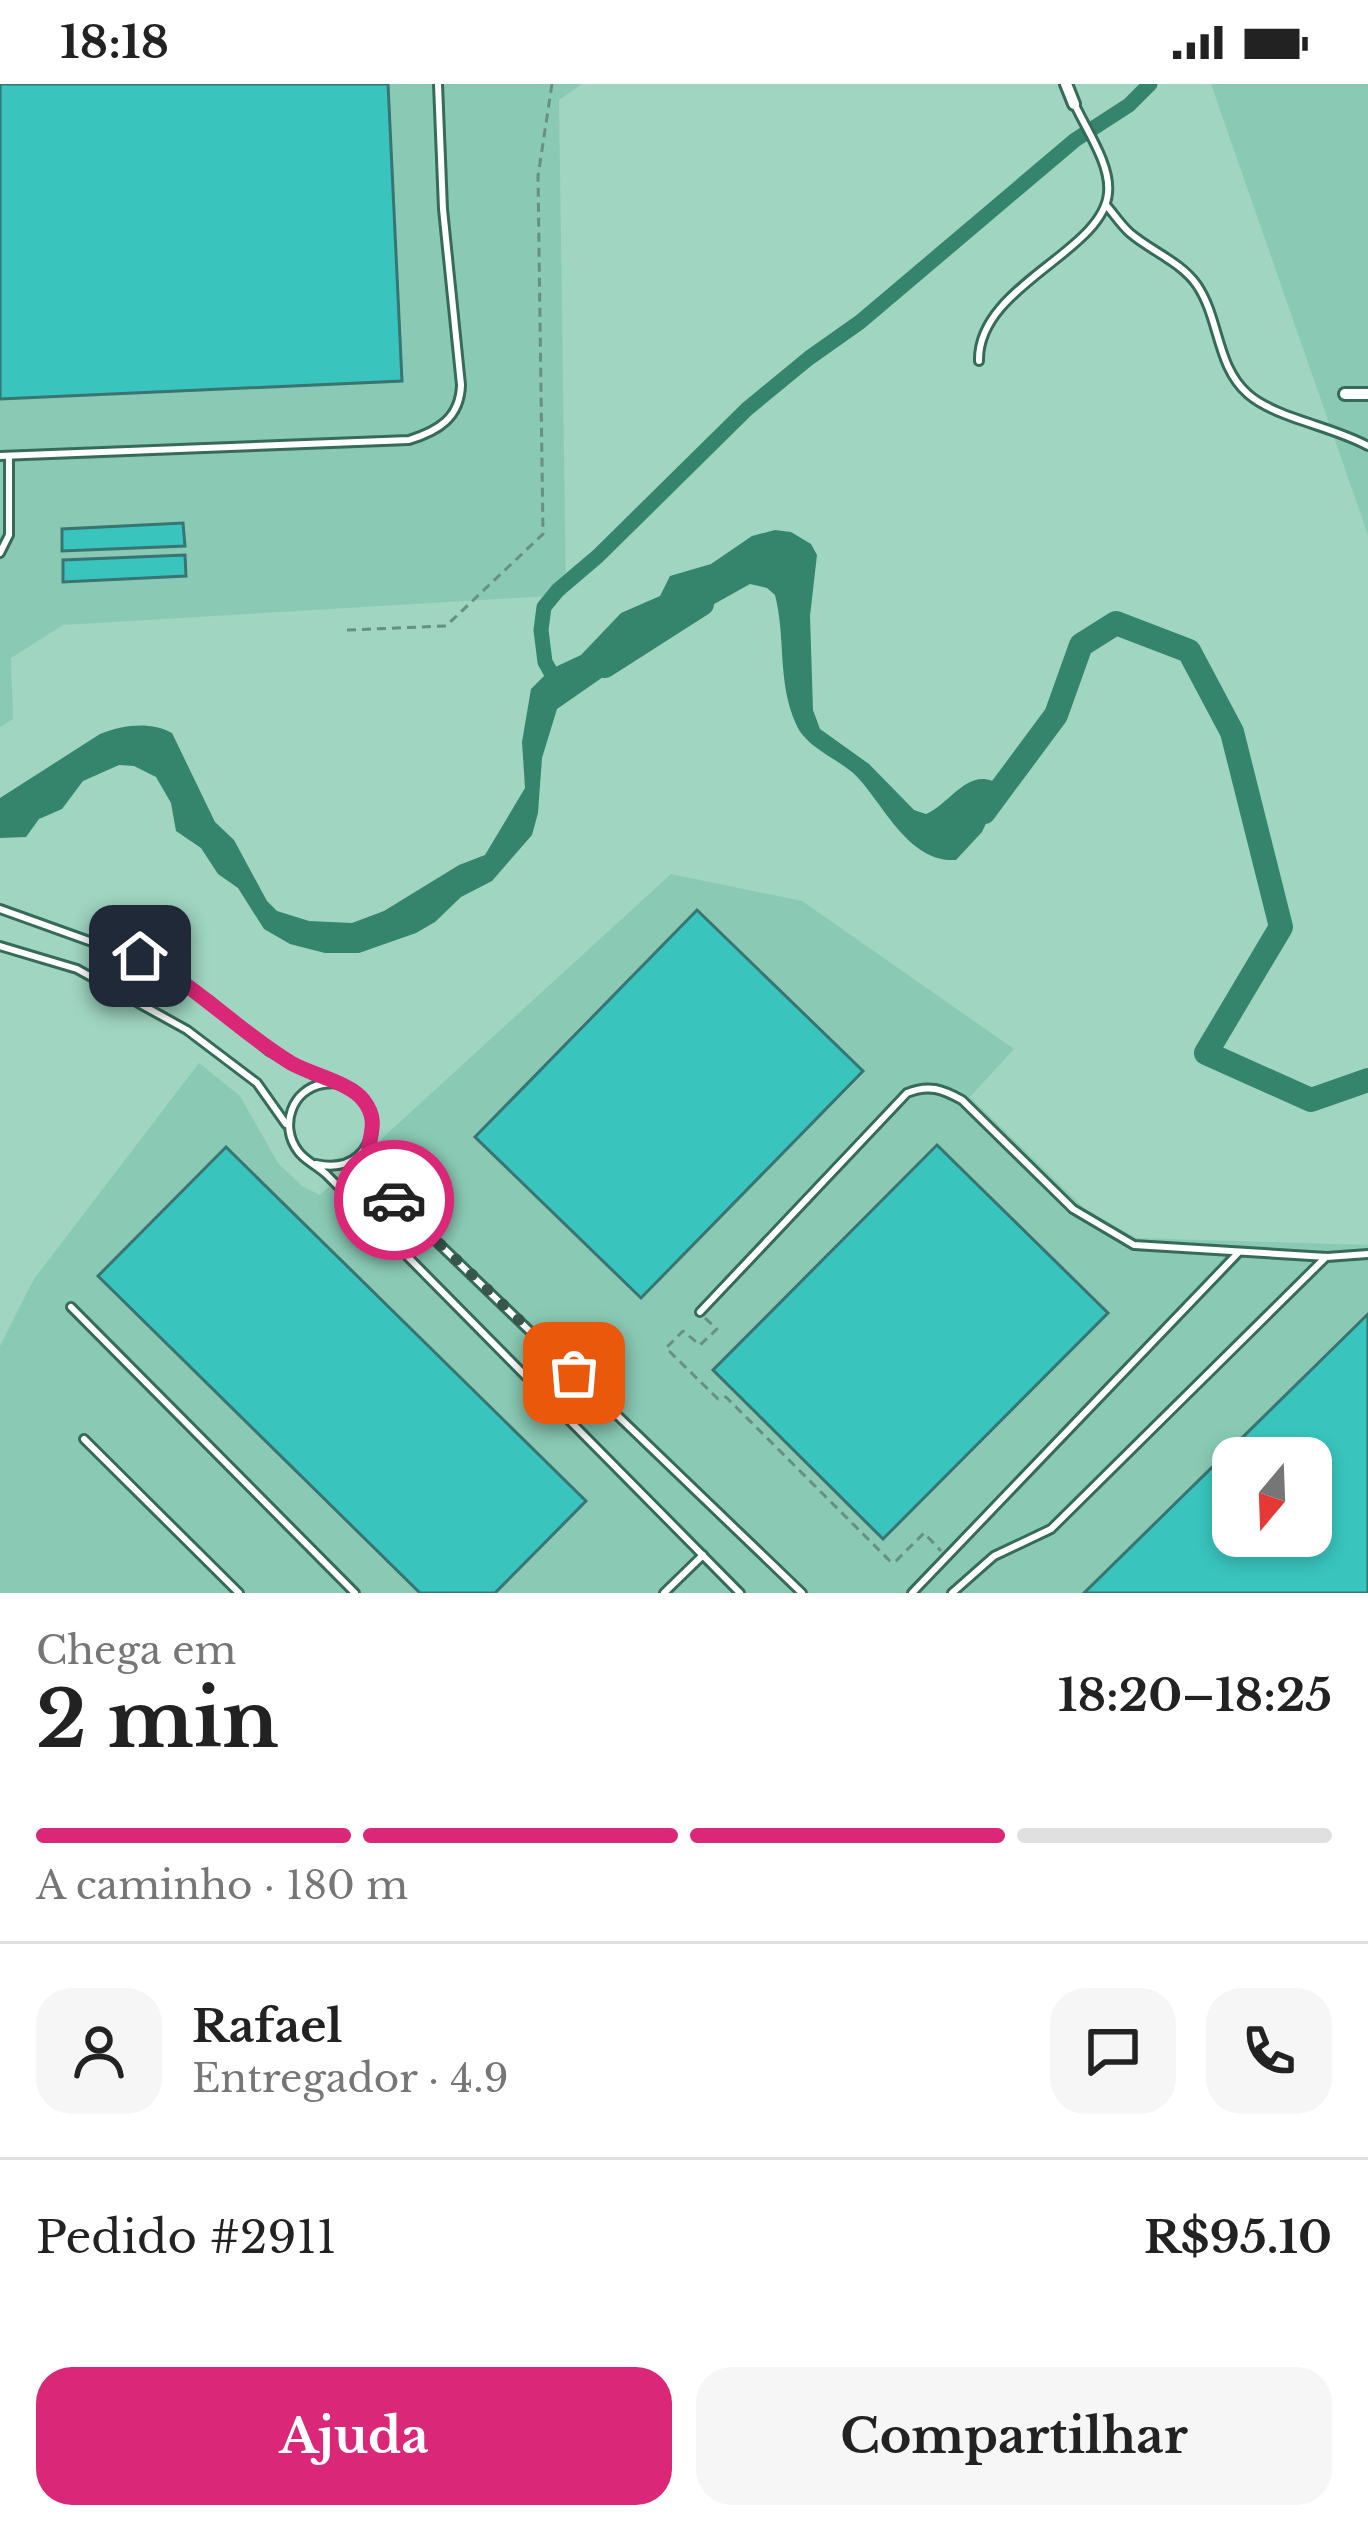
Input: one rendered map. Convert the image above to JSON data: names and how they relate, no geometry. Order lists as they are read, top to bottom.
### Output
{
  "north": "bottom",
  "page": {
    "status": "18:18",
    "heading": ["2 min", "Chega em", "18:20–18:25"],
    "panel": [
      "Rafael",
      "Entregador · 4.9",
      "Pedido #2911",
      "R$95.10"
    ],
    "bar": "A caminho · 180 m",
    "buttons": ["Ajuda", "Compartilhar"]
  }
}
